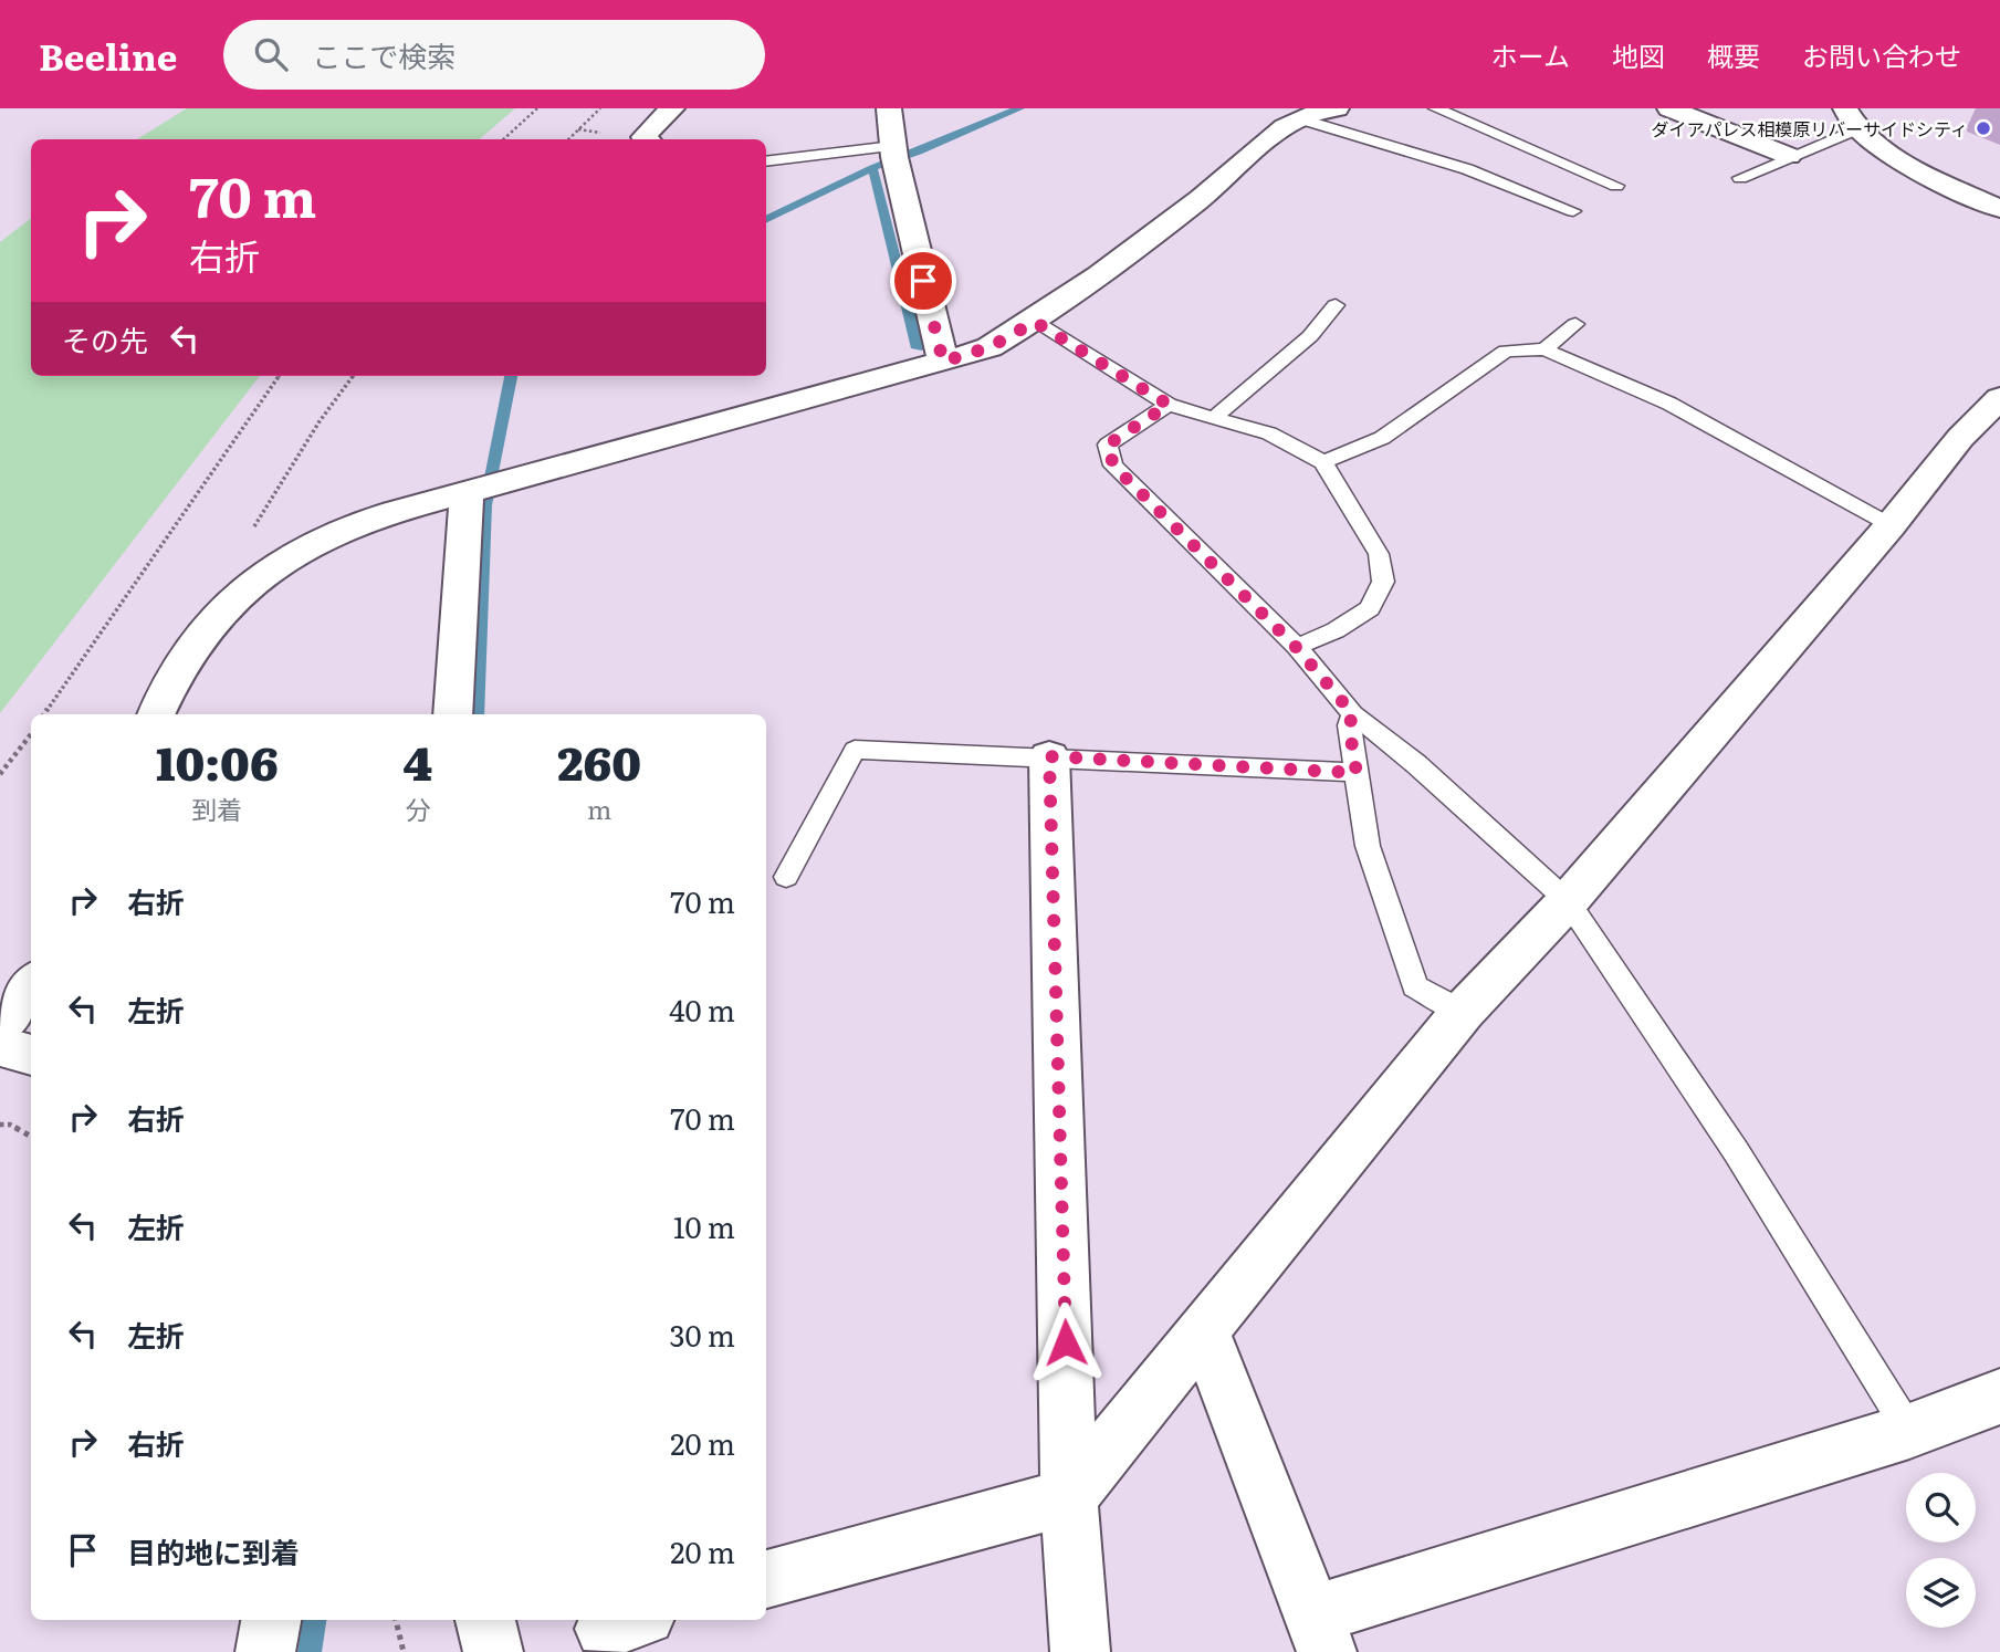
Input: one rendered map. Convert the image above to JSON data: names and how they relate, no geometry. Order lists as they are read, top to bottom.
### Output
{
  "places": ["ダイアパレス相模原リバーサイドシティ"],
  "page": {
    "header": "Beeline",
    "search": "ここで検索",
    "nav": [
      "ホーム",
      "地図",
      "概要",
      "お問い合わせ"
    ],
    "turn": ["70 m", "右折"],
    "then": "その先",
    "eta": [
      "10:06",
      "到着",
      "4",
      "分",
      "260",
      "m"
    ],
    "list": [
      {
        "name": "右折",
        "value": "70 m"
      },
      {
        "name": "左折",
        "value": "40 m"
      },
      {
        "name": "右折",
        "value": "70 m"
      },
      {
        "name": "左折",
        "value": "10 m"
      },
      {
        "name": "左折",
        "value": "30 m"
      },
      {
        "name": "右折",
        "value": "20 m"
      },
      {
        "name": "目的地に到着",
        "value": "20 m"
      }
    ]
  }
}
